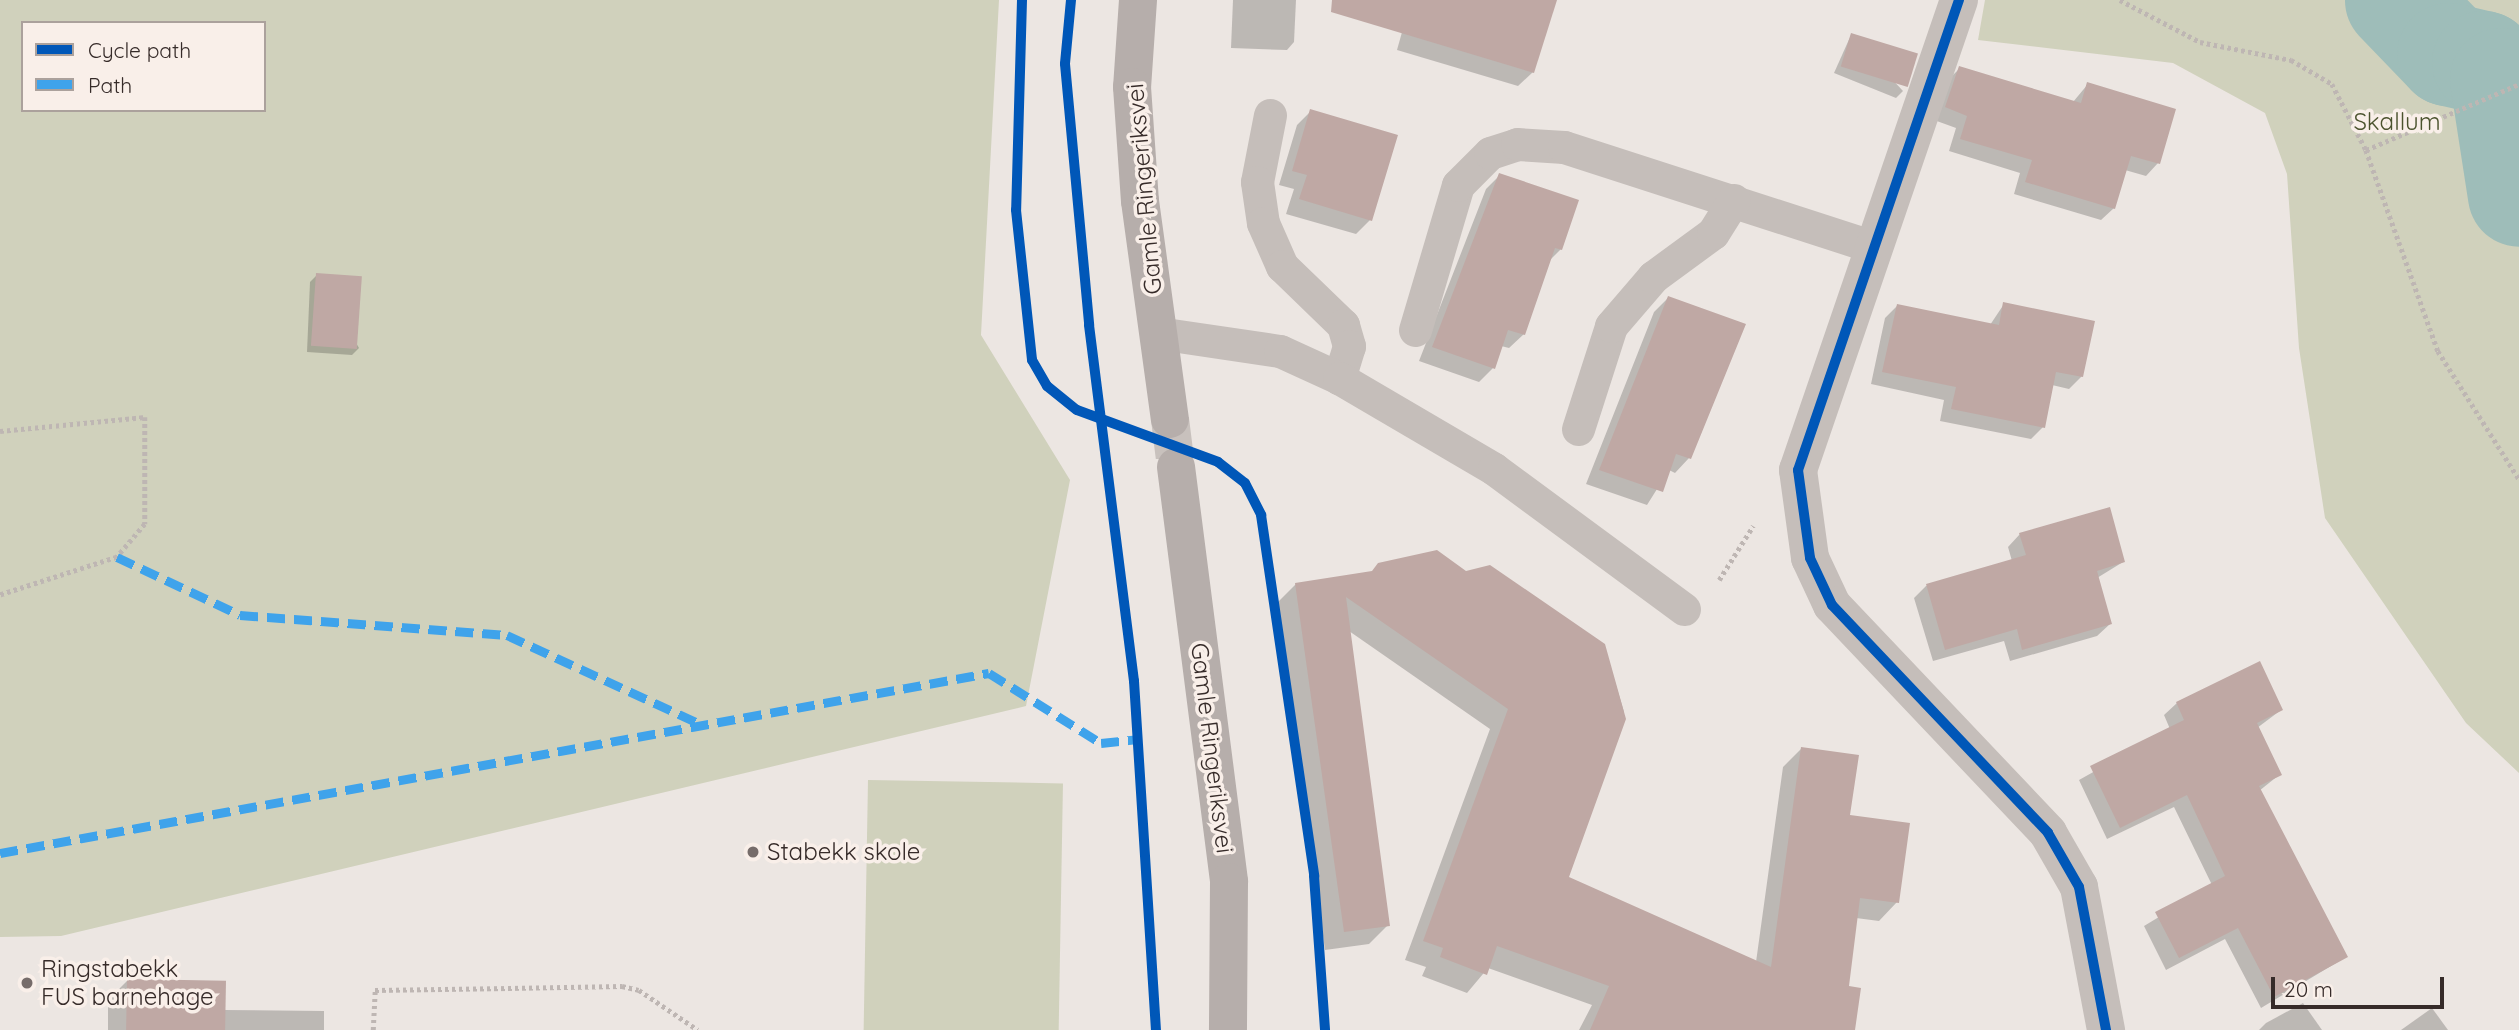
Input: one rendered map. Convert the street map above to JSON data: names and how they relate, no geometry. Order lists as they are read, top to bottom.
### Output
{
  "streets": {
    "main road": ["Gamle Ringeriksvei"]
  },
  "parks": ["Skallum"],
  "places": ["Stabekk skole", "Ringstabekk FUS barnehage"],
  "legend": ["Cycle path", "Path"],
  "scale_bar": "20 m"
}
